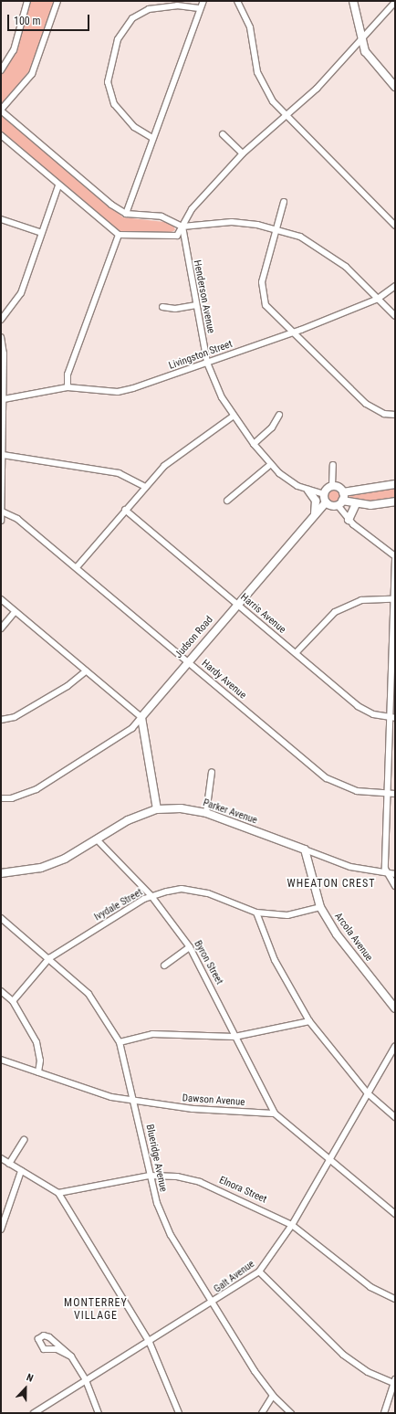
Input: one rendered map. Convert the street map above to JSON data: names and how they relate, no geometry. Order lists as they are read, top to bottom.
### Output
{
  "streets": {
    "street": [
      "Henderson Avenue",
      "Livingston Street",
      "Harris Avenue",
      "Judson Road",
      "Hardy Avenue",
      "Parker Avenue",
      "Ivydale Street",
      "Arcola Avenue",
      "Byron Street",
      "Dawson Avenue",
      "Blueridge Avenue",
      "Elnora Street",
      "Galt Avenue"
    ]
  },
  "crossings": [
    ["Henderson Avenue", "Livingston Street"],
    ["Harris Avenue", "Judson Road"],
    ["Judson Road", "Hardy Avenue"],
    ["Parker Avenue", "Arcola Avenue"],
    ["Parker Avenue", "Byron Street"],
    ["Ivydale Street", "Arcola Avenue"],
    ["Ivydale Street", "Byron Street"],
    ["Ivydale Street", "Blueridge Avenue"],
    ["Byron Street", "Dawson Avenue"],
    ["Dawson Avenue", "Blueridge Avenue"],
    ["Blueridge Avenue", "Elnora Street"],
    ["Blueridge Avenue", "Galt Avenue"],
    ["Elnora Street", "Galt Avenue"]
  ],
  "districts": ["WHEATON CREST", "MONTERREY VILLAGE"],
  "scale_bar": "100 m",
  "north": "top"
}
